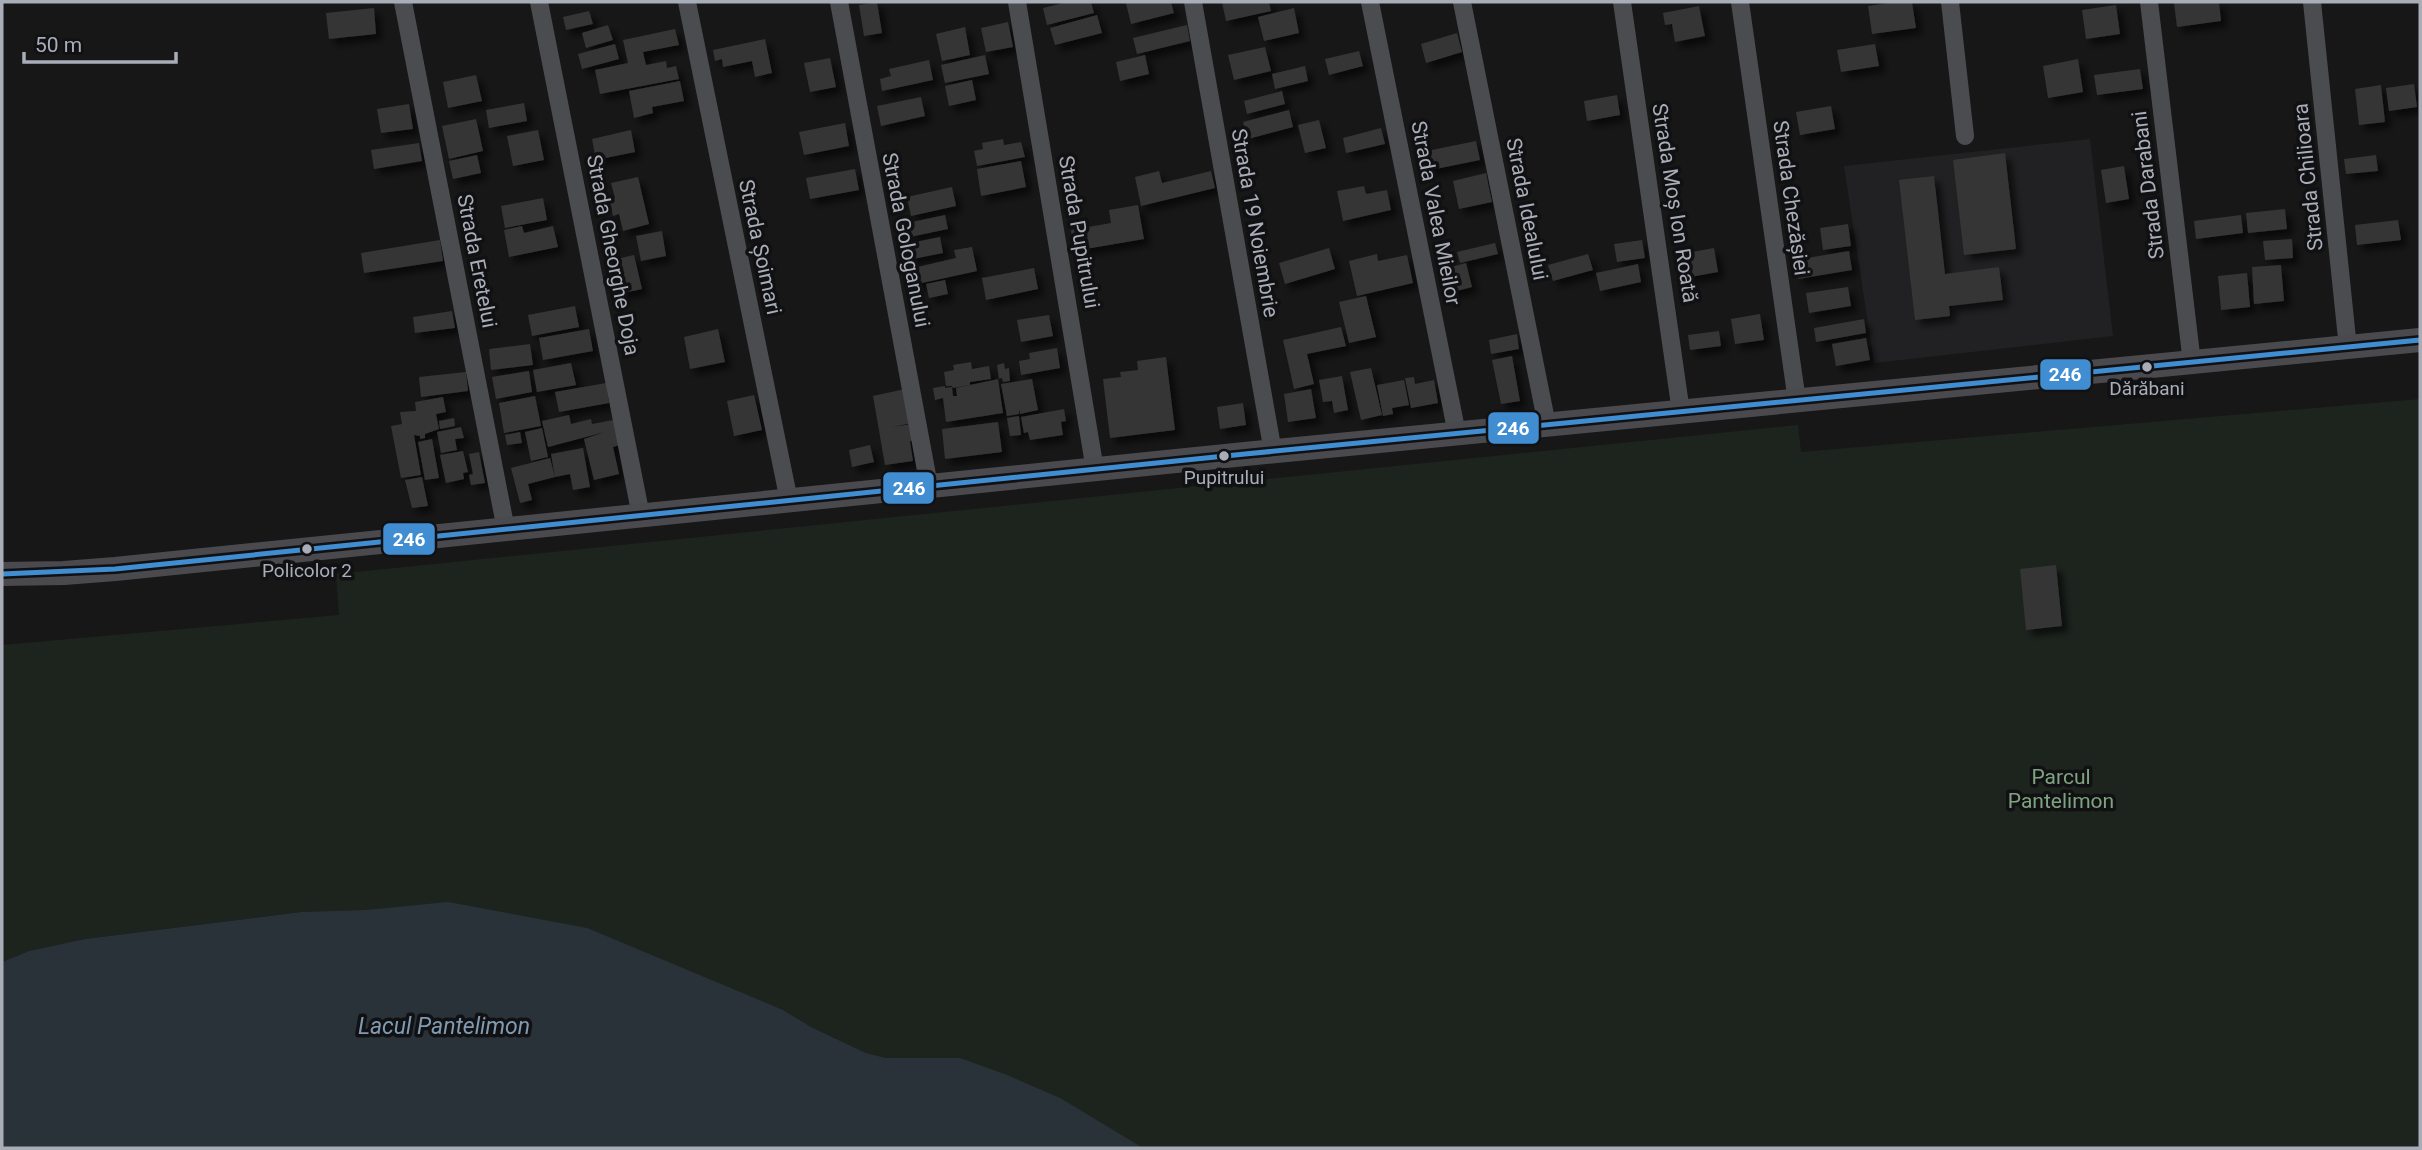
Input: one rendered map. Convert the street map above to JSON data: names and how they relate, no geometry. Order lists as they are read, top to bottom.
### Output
{
  "streets": {
    "street": [
      "Strada Chilioara",
      "Strada Darabani",
      "Strada Chezășiei",
      "Strada Moș Ion Roată",
      "Strada Idealului",
      "Strada Valea Mieilor",
      "Strada 19 Noiembrie",
      "Strada Pupitrului",
      "Strada Gologanului",
      "Strada Șoimari",
      "Strada Gheorghe Doja",
      "Strada Eretelui"
    ]
  },
  "water": ["Lacul Pantelimon"],
  "parks": ["Parcul Pantelimon"],
  "places": ["Dărăbani", "Pupitrului", "Policolor 2"],
  "lines": ["transit line 246"],
  "scale_bar": "50 m"
}
